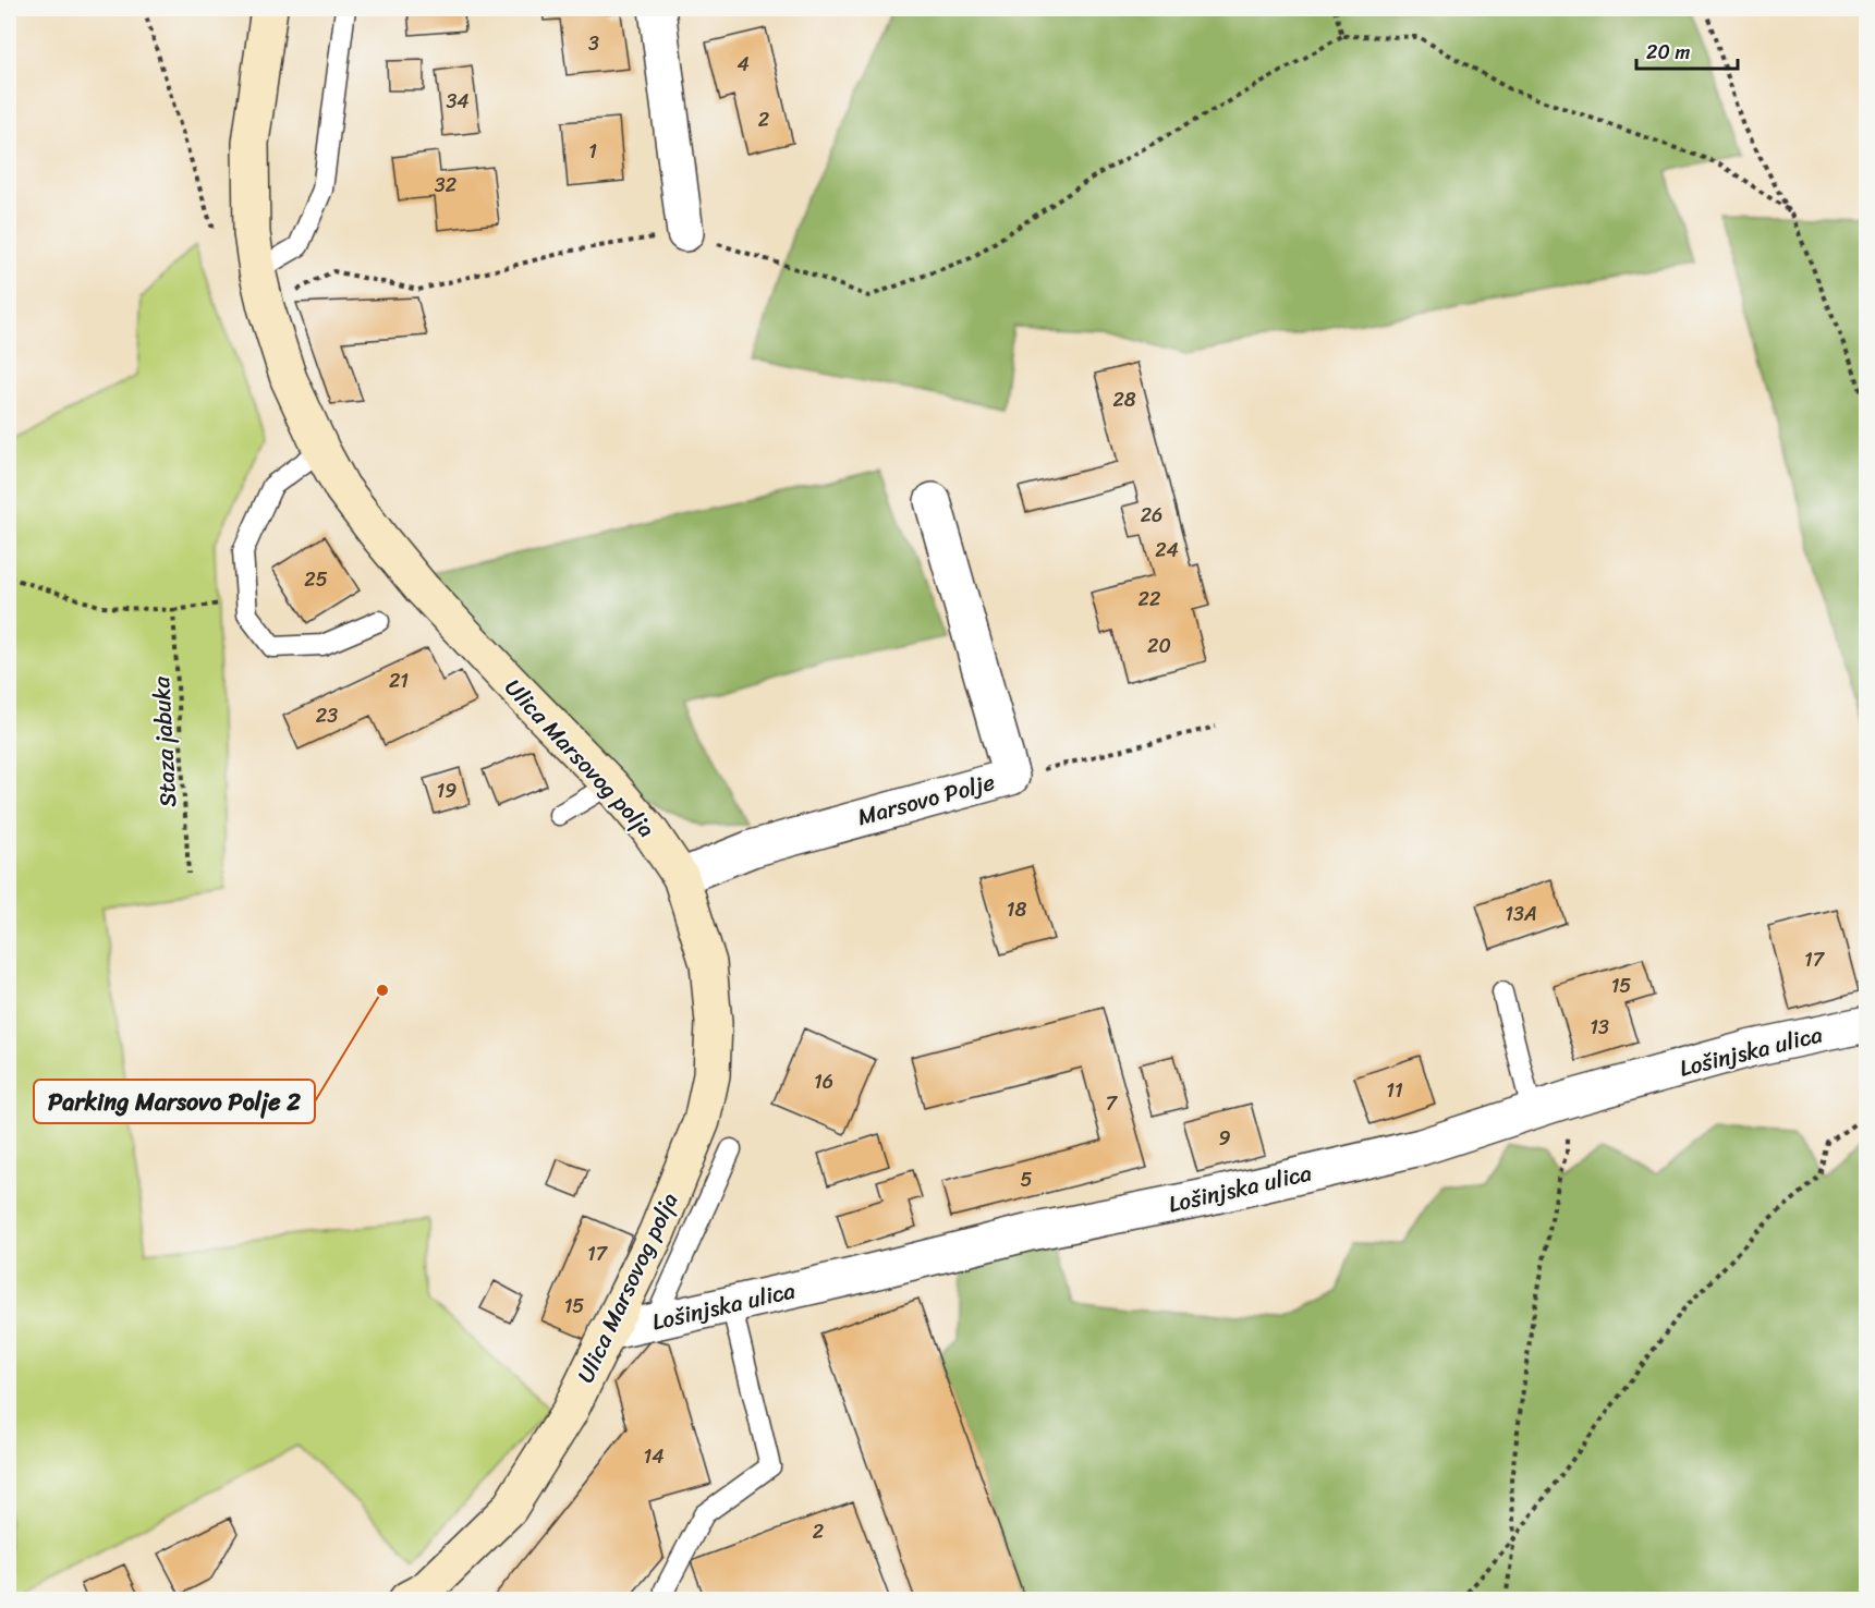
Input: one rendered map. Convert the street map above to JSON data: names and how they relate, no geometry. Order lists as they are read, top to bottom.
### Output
{
  "streets": {
    "main road": ["Ulica Marsovog polja"],
    "street": ["Marsovo Polje", "Lošinjska ulica"],
    "path": ["Staza jabuka"]
  },
  "crossings": [
    ["Ulica Marsovog polja", "Marsovo Polje"],
    ["Ulica Marsovog polja", "Lošinjska ulica"]
  ],
  "places": ["Parking Marsovo Polje 2"],
  "house_numbers": [
    "3",
    "4",
    "34",
    "2",
    "1",
    "32",
    "28",
    "26",
    "24",
    "25",
    "22",
    "20",
    "21",
    "23",
    "19",
    "18",
    "13A",
    "17",
    "15",
    "13",
    "16",
    "11",
    "7",
    "9",
    "5",
    "17",
    "15",
    "14",
    "2"
  ],
  "scale_bar": "20 m"
}
